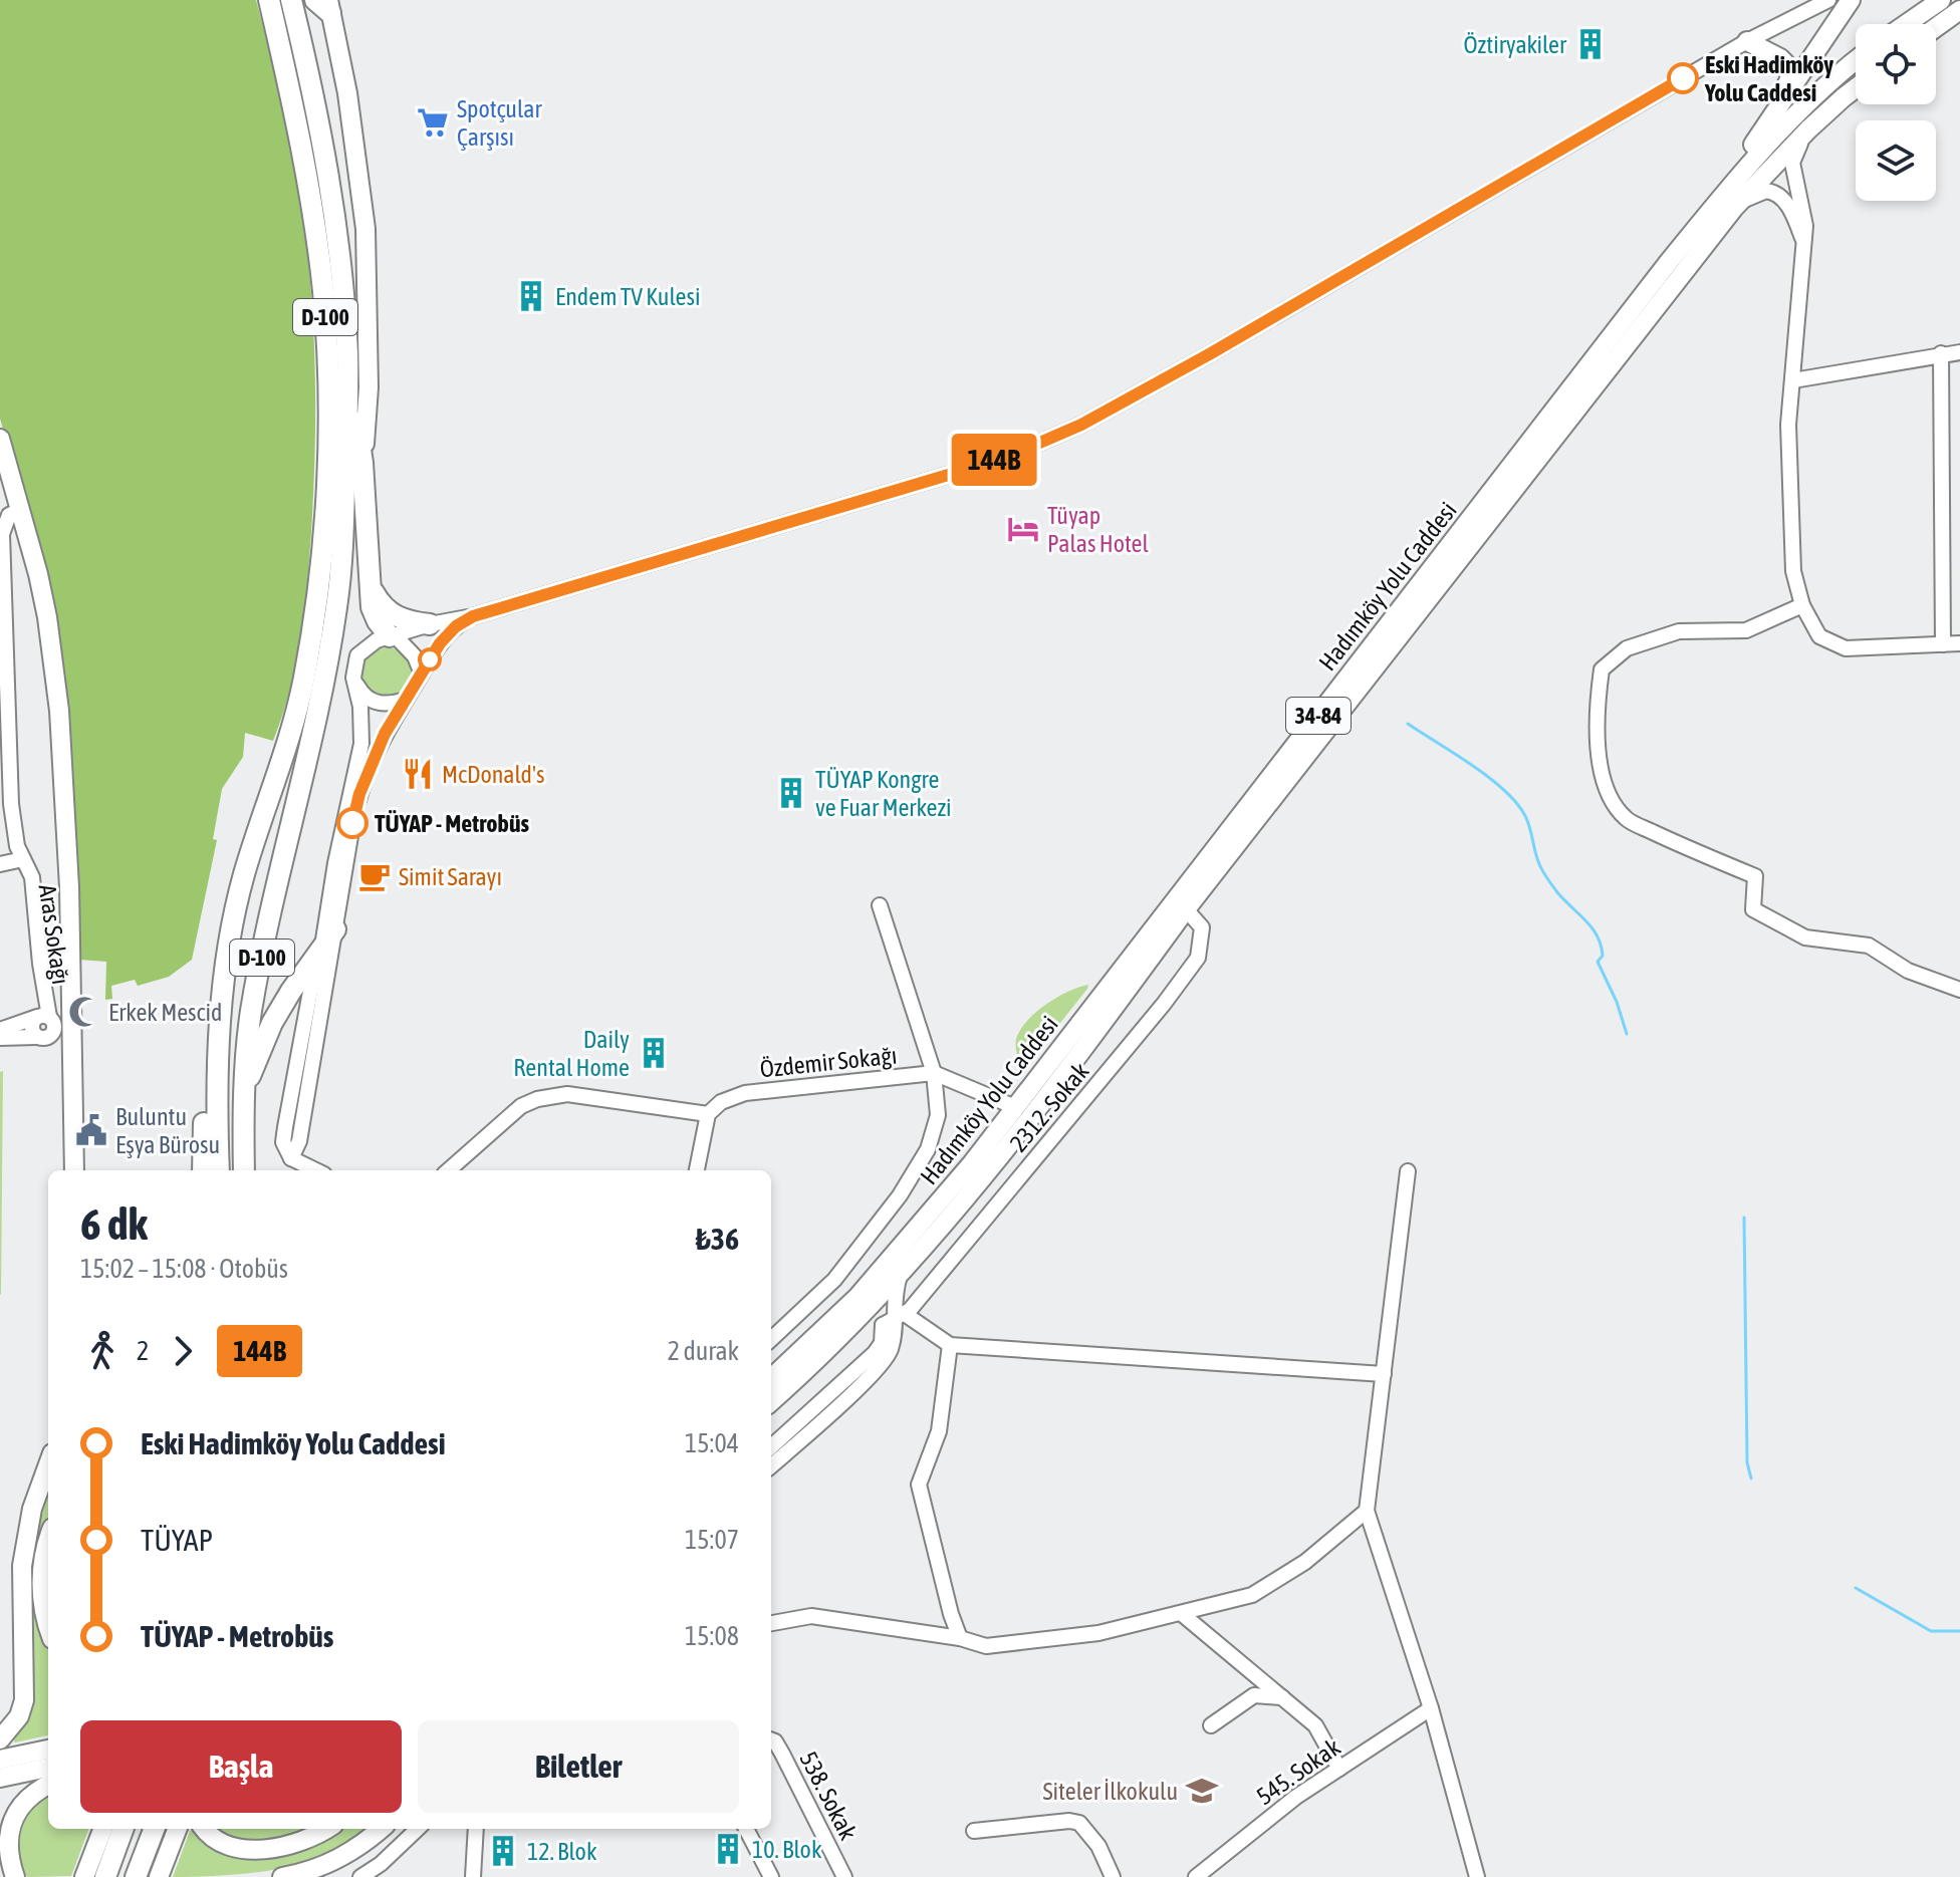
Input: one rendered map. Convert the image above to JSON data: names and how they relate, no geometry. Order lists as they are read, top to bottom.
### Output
{
  "streets": {
    "highway": ["D-100"],
    "main road": ["Hadımköy Yolu Caddesi", "34-84"],
    "street": [
      "Aras Sokağı",
      "Özdemir Sokağı",
      "2312. Sokak",
      "545. Sokak",
      "538. Sokak"
    ]
  },
  "crossings": [
    ["Hadımköy Yolu Caddesi", "Özdemir Sokağı"],
    ["Hadımköy Yolu Caddesi", "2312. Sokak"]
  ],
  "places": {
    "building": [
      "Öztiryakiler",
      "Endem TV Kulesi",
      "TÜYAP Kongre ve Fuar Merkezi",
      "Daily Rental Home",
      "10. Blok",
      "12. Blok"
    ],
    "other": ["Eski Hadimköy Yolu Caddesi", "TÜYAP - Metrobüs"],
    "supermarket": ["Spotçular Çarşısı"],
    "hotel": ["Tüyap Palas Hotel"],
    "restaurant": ["McDonald's"],
    "cafe": ["Simit Sarayı"],
    "mosque": ["Erkek Mescid"],
    "public building": ["Buluntu Eşya Bürosu"],
    "school or university": ["Siteler İlkokulu"]
  },
  "lines": ["bus line 144B"],
  "page": {
    "on_map": "144B",
    "heading": ["6 dk", "15:02 – 15:08 · Otobüs", "₺36"],
    "legs": ["2", "144B", "2 durak"],
    "list": [
      {
        "name": "Eski Hadimköy Yolu Caddesi",
        "value": "15:04"
      },
      {
        "name": "TÜYAP",
        "value": "15:07"
      },
      {
        "name": "TÜYAP - Metrobüs",
        "value": "15:08"
      }
    ],
    "buttons": ["Başla", "Biletler"]
  }
}
